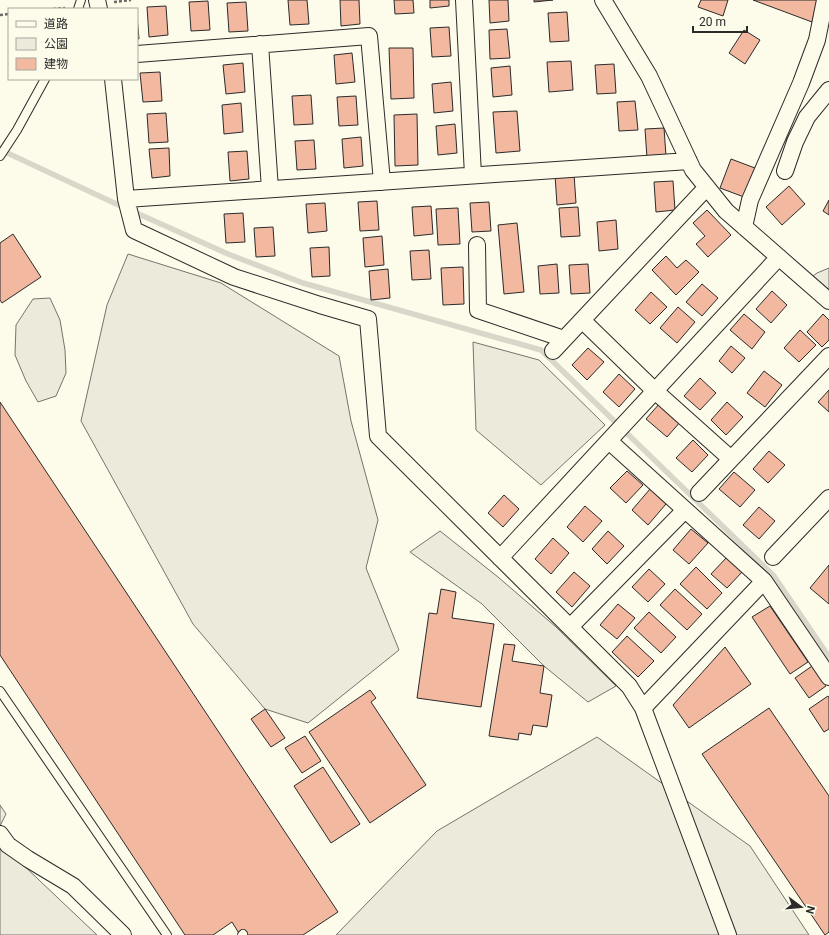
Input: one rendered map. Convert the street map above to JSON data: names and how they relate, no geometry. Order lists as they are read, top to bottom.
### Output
{
  "legend": ["道路", "公園", "建物"],
  "scale_bar": "20 m",
  "north": "right"
}
